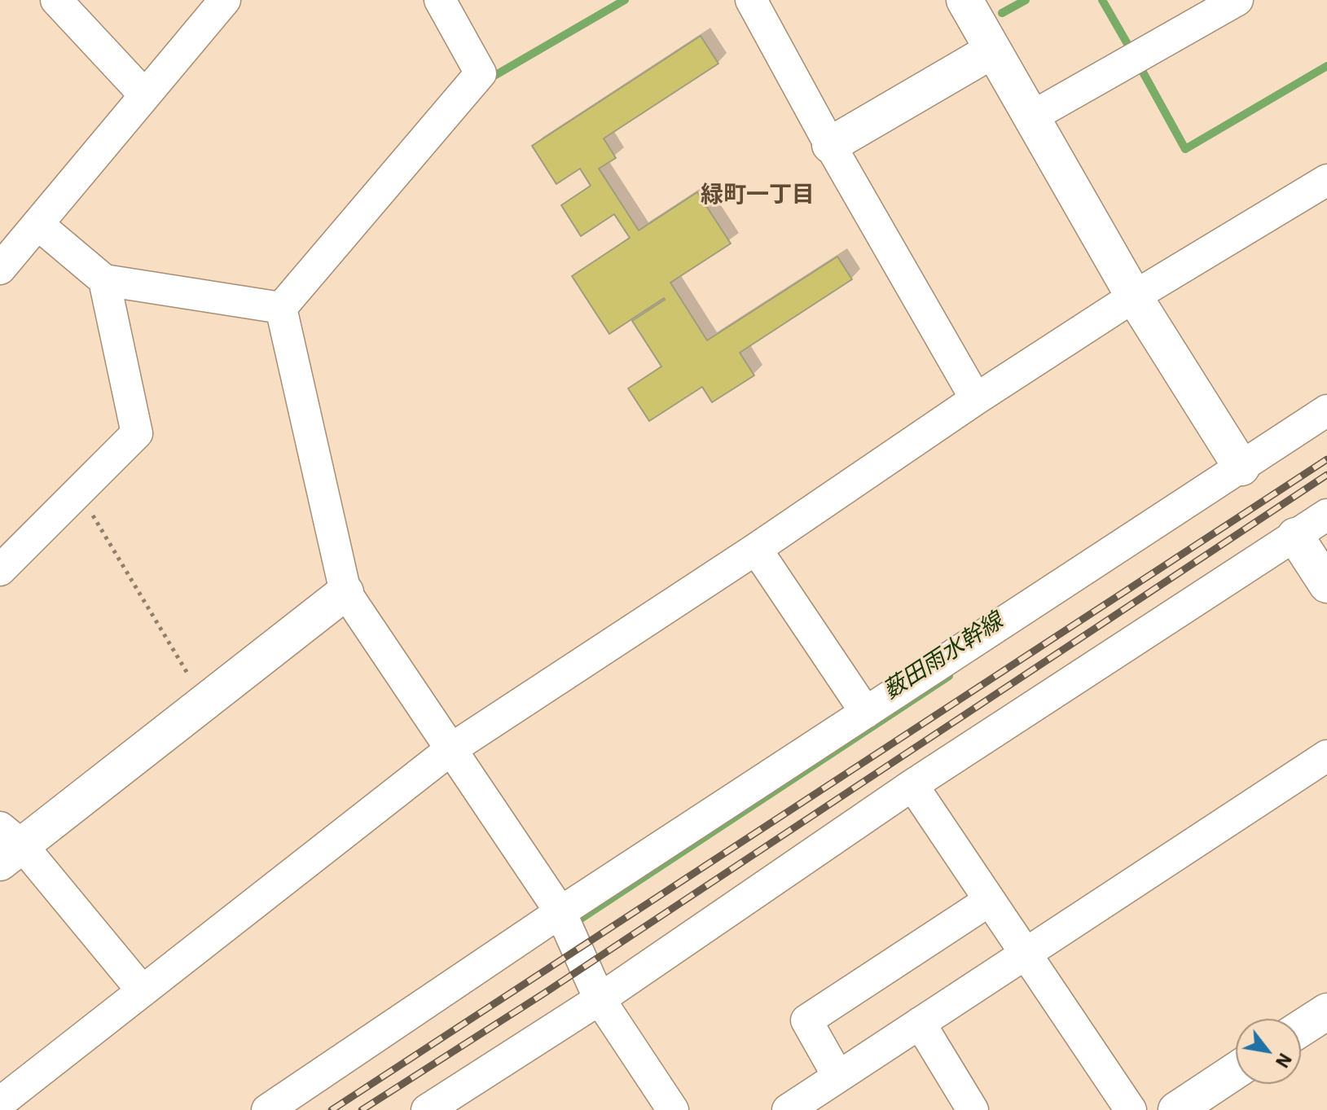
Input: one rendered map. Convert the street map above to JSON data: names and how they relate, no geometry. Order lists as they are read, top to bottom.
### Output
{
  "districts": ["緑町一丁目"],
  "water": ["薮田雨水幹線"],
  "north": "bottom right"
}
